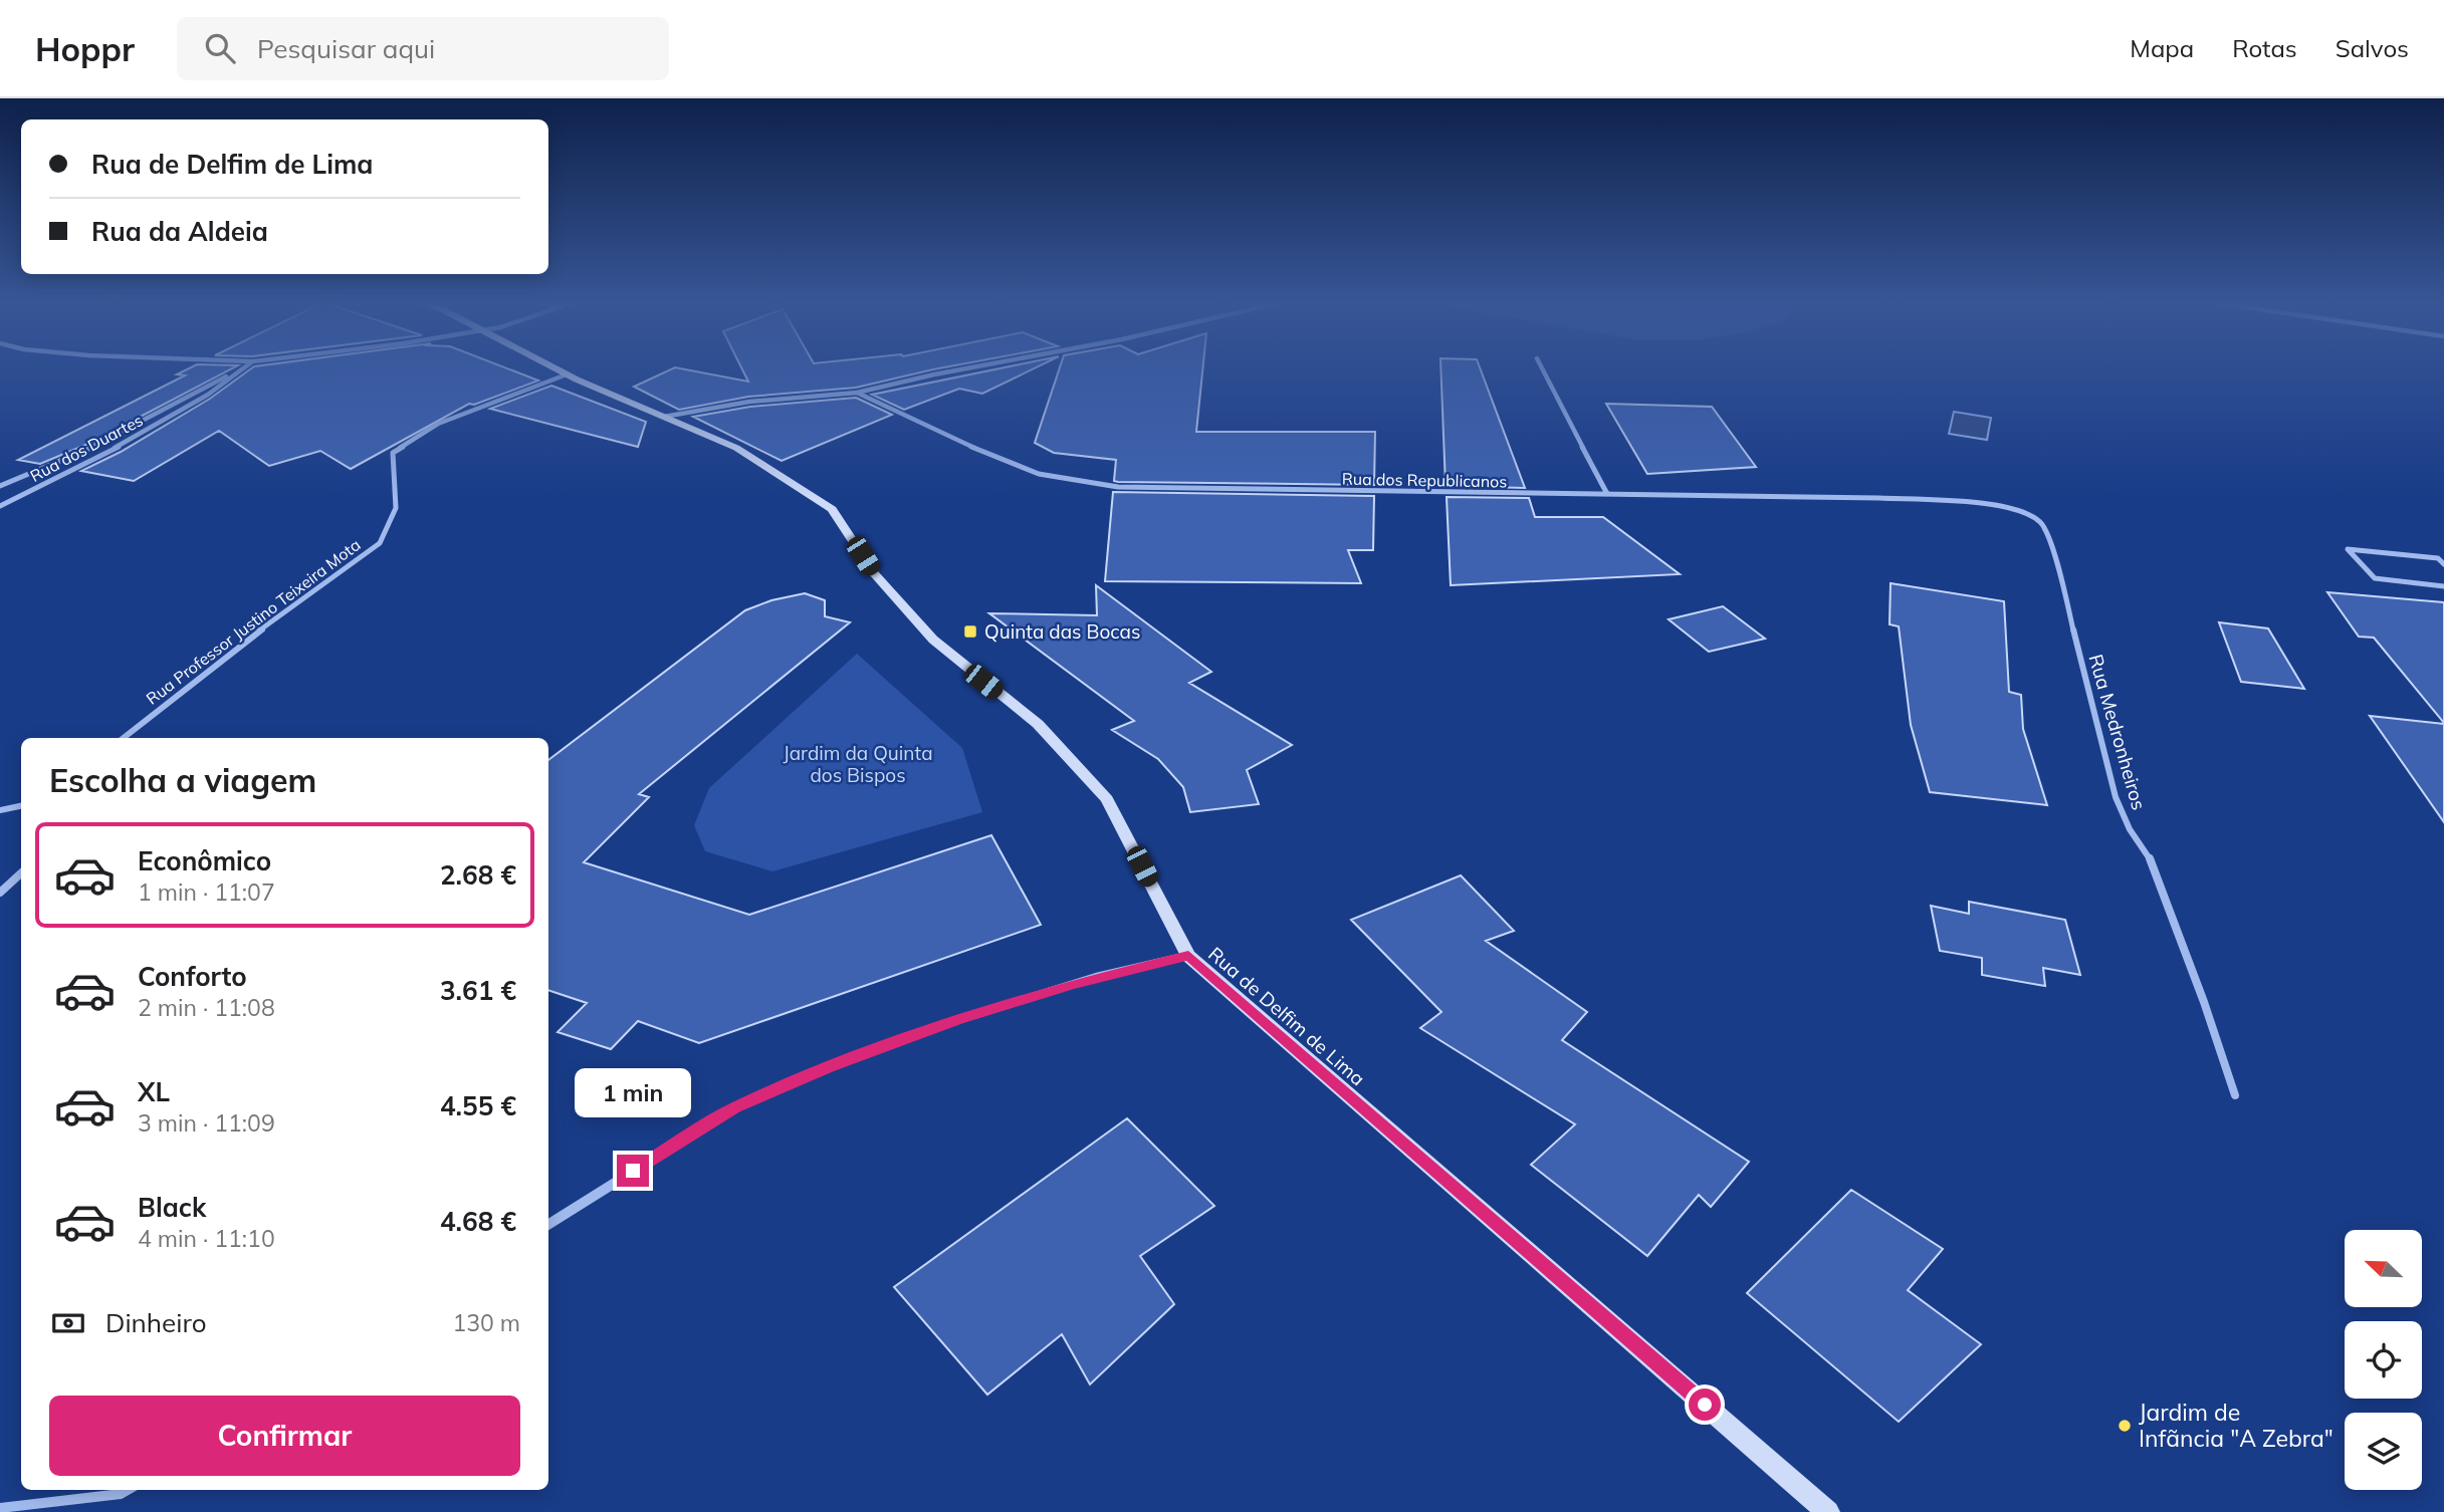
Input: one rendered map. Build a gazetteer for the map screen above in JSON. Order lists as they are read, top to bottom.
{
  "streets": {
    "main road": ["Rua de Delfim de Lima"],
    "street": [
      "Rua dos Duartes",
      "Rua dos Republicanos",
      "Rua Professor Justino Teixeira Mota",
      "Rua Medronheiros"
    ]
  },
  "crossings": [
    ["Rua dos Republicanos", "Rua Medronheiros"],
    ["Rua Professor Justino Teixeira Mota", "Rua de Delfim de Lima"]
  ],
  "parks": ["Jardim da Quinta dos Bispos"],
  "places": {
    "transit": ["Quinta das Bocas"],
    "other": ["Jardim de Infãncia \"A Zebra\""]
  },
  "north": "top left",
  "page": {
    "header": "Hoppr",
    "search": "Pesquisar aqui",
    "nav": ["Mapa", "Rotas", "Salvos"],
    "banner": ["Rua de Delfim de Lima", "Rua da Aldeia"],
    "heading": "Escolha a viagem",
    "list": [
      {
        "name": "Econômico",
        "note": "1 min · 11:07",
        "value": "2.68 €"
      },
      {
        "name": "Conforto",
        "note": "2 min · 11:08",
        "value": "3.61 €"
      },
      {
        "name": "XL",
        "note": "3 min · 11:09",
        "value": "4.55 €"
      },
      {
        "name": "Black",
        "note": "4 min · 11:10",
        "value": "4.68 €"
      }
    ],
    "bubble": "1 min",
    "pay": ["Dinheiro", "130 m"],
    "buttons": "Confirmar"
  }
}
